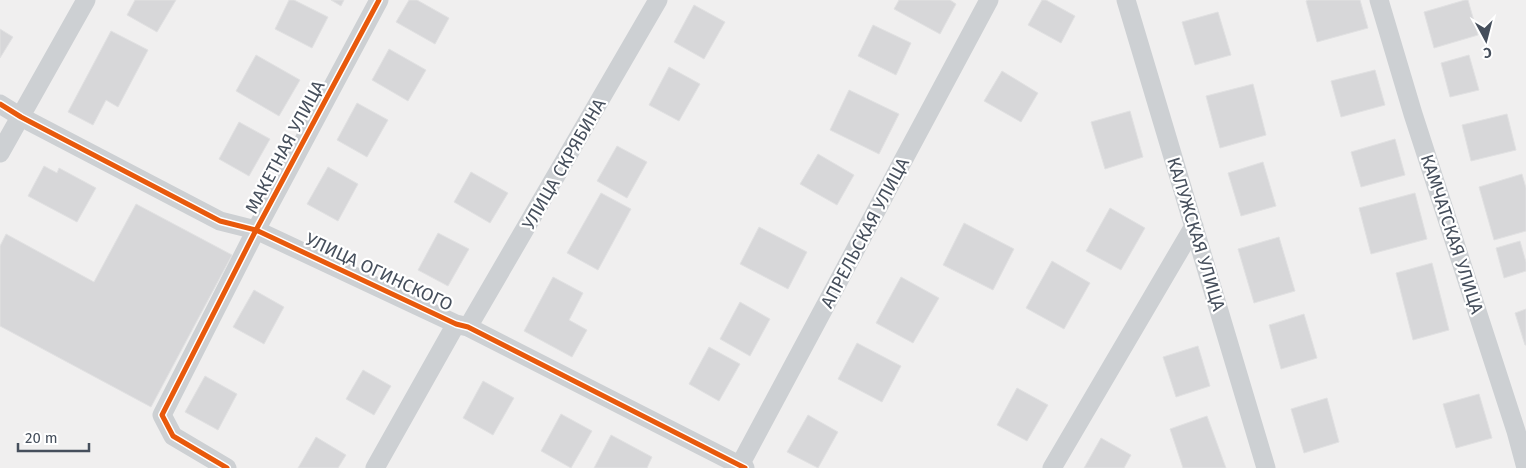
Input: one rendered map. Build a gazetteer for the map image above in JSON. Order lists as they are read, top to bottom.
{
  "streets": {
    "street": [
      "МАКЕТНАЯ УЛИЦА",
      "УЛИЦА СКРЯБИНА",
      "АПРЕЛЬСКАЯ УЛИЦА",
      "КАЛУЖСКАЯ УЛИЦА",
      "КАМЧАТСКАЯ УЛИЦА",
      "УЛИЦА ОГИНСКОГО"
    ]
  },
  "crossings": [
    ["МАКЕТНАЯ УЛИЦА", "УЛИЦА ОГИНСКОГО"],
    ["УЛИЦА СКРЯБИНА", "УЛИЦА ОГИНСКОГО"],
    ["АПРЕЛЬСКАЯ УЛИЦА", "УЛИЦА ОГИНСКОГО"]
  ],
  "scale_bar": "20 m",
  "north": "bottom"
}
